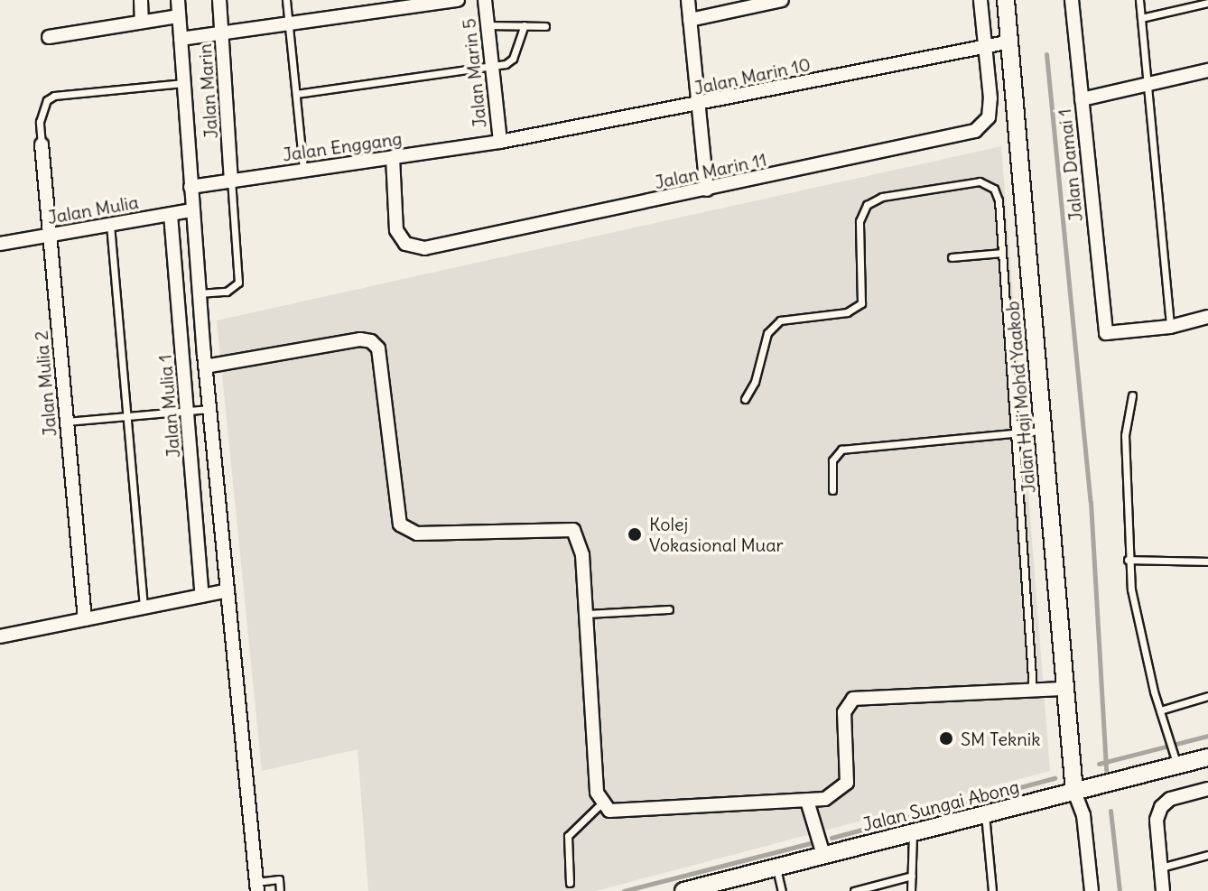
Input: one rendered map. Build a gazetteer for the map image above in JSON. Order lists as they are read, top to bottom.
{
  "streets": {
    "street": [
      "Jalan Marin 5",
      "Jalan Marin 10",
      "Jalan Marin",
      "Jalan Enggang",
      "Jalan Damai 1",
      "Jalan Marin 11",
      "Jalan Mulia",
      "Jalan Mulia 2",
      "Jalan Haji Mohd Yaakob",
      "Jalan Mulia 1",
      "Jalan Sungai Abong"
    ]
  },
  "crossings": [
    ["Jalan Marin 5", "Jalan Marin 10"],
    ["Jalan Marin 5", "Jalan Enggang"],
    ["Jalan Marin 10", "Jalan Enggang"],
    ["Jalan Marin 10", "Jalan Marin 11"],
    ["Jalan Marin 10", "Jalan Haji Mohd Yaakob"],
    ["Jalan Marin", "Jalan Enggang"],
    ["Jalan Enggang", "Jalan Marin 11"],
    ["Jalan Mulia", "Jalan Mulia 2"],
    ["Jalan Mulia", "Jalan Mulia 1"],
    ["Jalan Haji Mohd Yaakob", "Jalan Sungai Abong"]
  ],
  "places": ["Kolej Vokasional Muar", "SM Teknik"]
}
